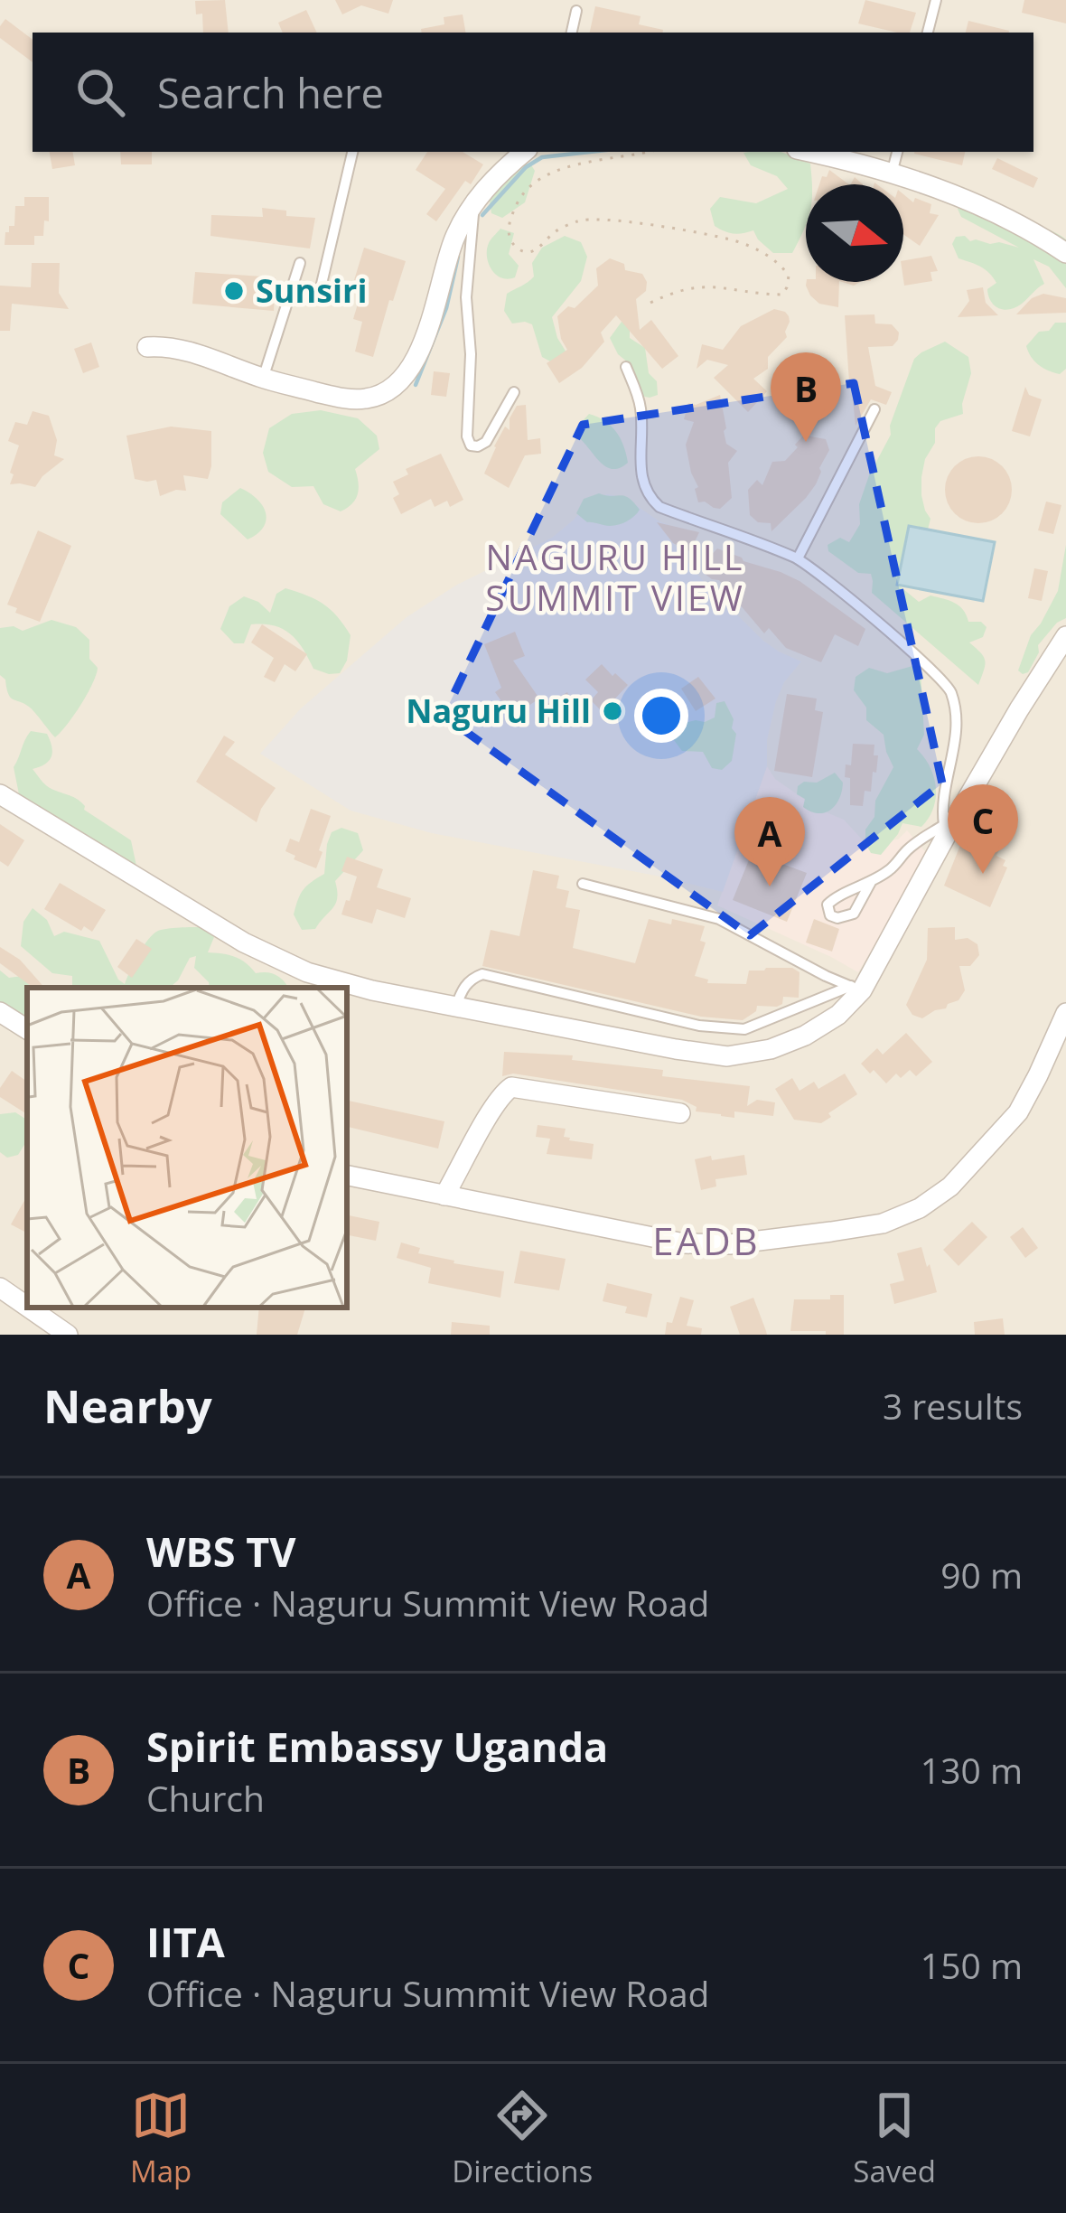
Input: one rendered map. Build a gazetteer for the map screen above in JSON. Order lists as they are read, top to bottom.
{
  "districts": ["NAGURU HILL SUMMIT VIEW", "EADB"],
  "places": ["Sunsiri", "Naguru Hill"],
  "north": "right",
  "page": {
    "search": "Search here",
    "pins": ["B", "C", "A"],
    "heading": ["Nearby", "3 results"],
    "list": [
      {
        "mark": "A",
        "name": "WBS TV",
        "note": "Office · Naguru Summit View Road",
        "value": "90 m"
      },
      {
        "mark": "B",
        "name": "Spirit Embassy Uganda",
        "note": "Church",
        "value": "130 m"
      },
      {
        "mark": "C",
        "name": "IITA",
        "note": "Office · Naguru Summit View Road",
        "value": "150 m"
      }
    ],
    "nav": ["Map", "Directions", "Saved"]
  }
}
